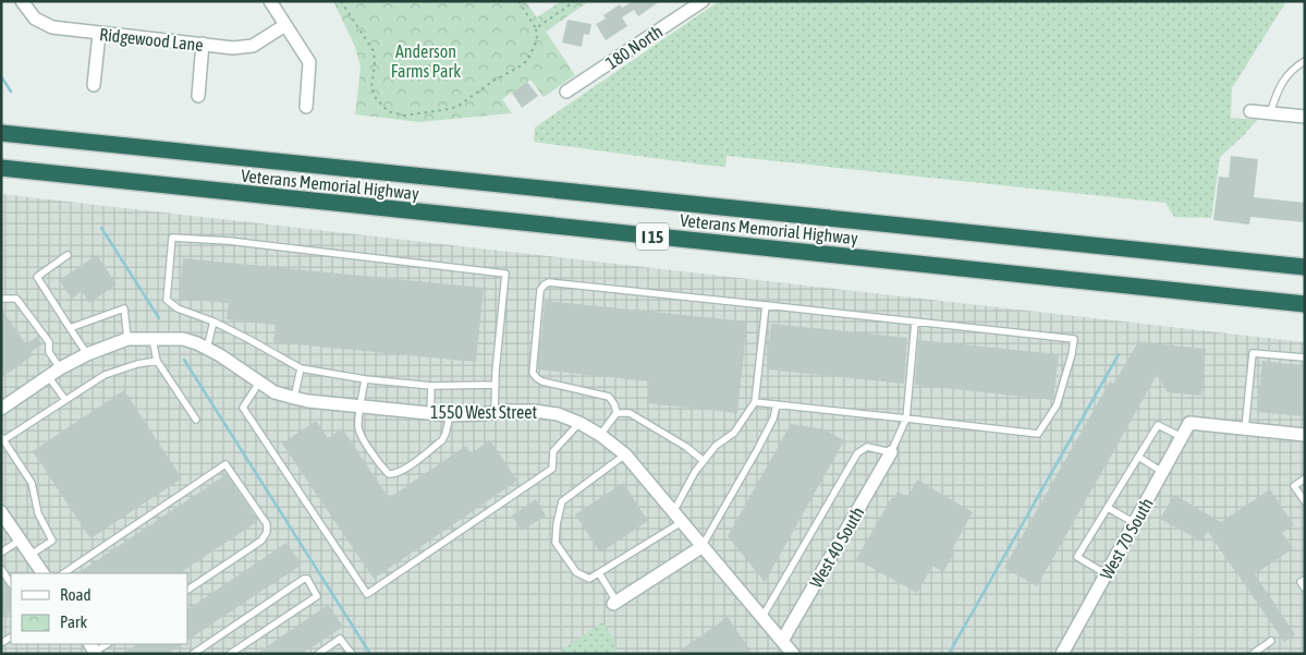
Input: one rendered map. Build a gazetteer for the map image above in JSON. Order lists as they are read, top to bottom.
{
  "streets": {
    "highway": ["Veterans Memorial Highway", "I 15"],
    "street": [
      "Ridgewood Lane",
      "180 North",
      "1550 West Street",
      "West 70 South",
      "West 40 South"
    ]
  },
  "crossings": [
    ["1550 West Street", "West 40 South"]
  ],
  "parks": ["Anderson Farms Park"],
  "legend": ["Road", "Park"]
}
